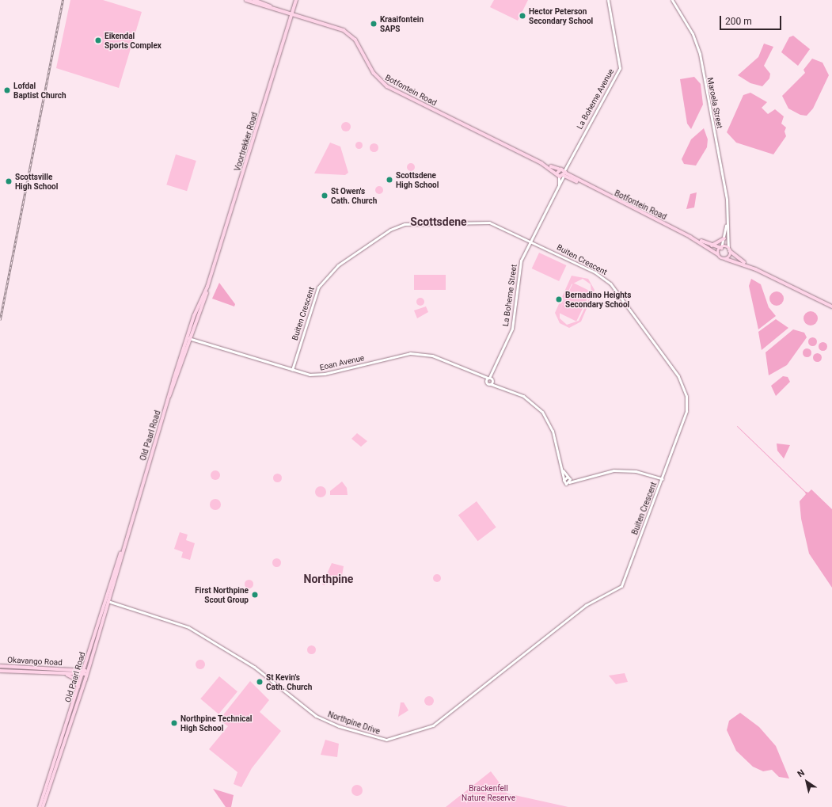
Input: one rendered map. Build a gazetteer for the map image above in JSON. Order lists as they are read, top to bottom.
{
  "streets": {
    "main road": [
      "Botfontein Road",
      "Voortrekker Road",
      "Old Paarl Road",
      "Okavango Road"
    ],
    "street": [
      "La Boheme Avenue",
      "Maroela Street",
      "Buiten Crescent",
      "La Boheme Street",
      "Eoan Avenue",
      "Northpine Drive"
    ]
  },
  "crossings": [
    ["Botfontein Road", "La Boheme Avenue"],
    ["Botfontein Road", "Maroela Street"],
    ["Botfontein Road", "Voortrekker Road"],
    ["La Boheme Avenue", "Buiten Crescent"],
    ["La Boheme Avenue", "La Boheme Street"],
    ["Voortrekker Road", "Eoan Avenue"],
    ["Voortrekker Road", "Old Paarl Road"],
    ["Buiten Crescent", "La Boheme Street"],
    ["Buiten Crescent", "Eoan Avenue"],
    ["Buiten Crescent", "Northpine Drive"],
    ["La Boheme Street", "Eoan Avenue"],
    ["Eoan Avenue", "Old Paarl Road"],
    ["Old Paarl Road", "Okavango Road"],
    ["Old Paarl Road", "Northpine Drive"]
  ],
  "districts": ["Scottsdene", "Northpine"],
  "parks": ["Brackenfell Nature Reserve"],
  "places": [
    "Hector Peterson Secondary School",
    "Kraaifontein SAPS",
    "Eikendal Sports Complex",
    "Lofdal Baptist Church",
    "Scottsdene High School",
    "Scottsville High School",
    "St Owen's Cath. Church",
    "Bernadino Heights Secondary School",
    "First Northpine Scout Group",
    "St Kevin's Cath. Church",
    "Northpine Technical High School"
  ],
  "scale_bar": "200 m",
  "north": "top left"
}
